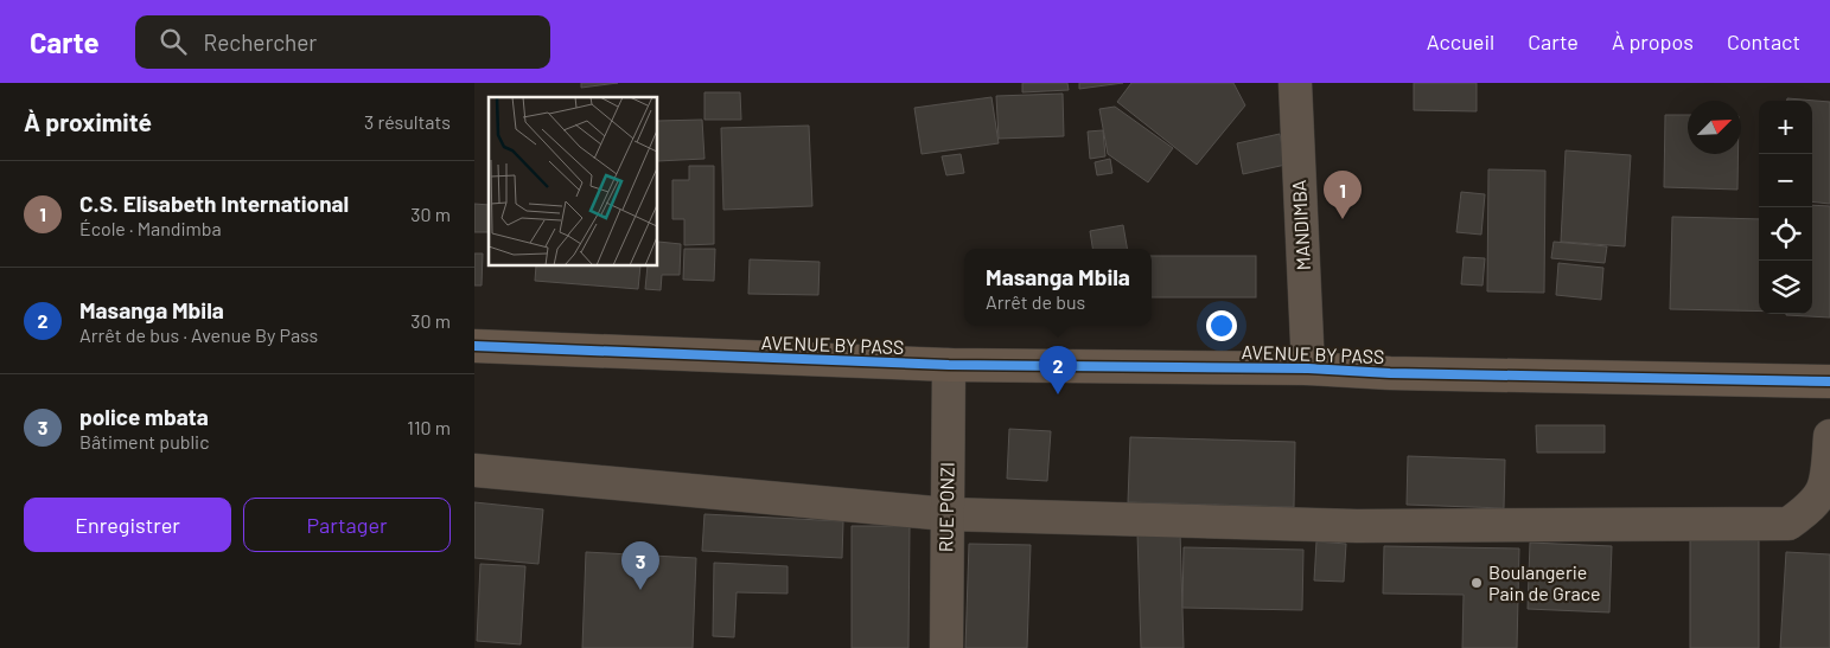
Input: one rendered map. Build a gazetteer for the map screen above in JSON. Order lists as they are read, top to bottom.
{
  "streets": {
    "highway": ["AVENUE BY PASS"],
    "street": ["MANDIMBA", "RUE PONZI"]
  },
  "crossings": [
    ["MANDIMBA", "AVENUE BY PASS"],
    ["AVENUE BY PASS", "RUE PONZI"]
  ],
  "places": ["Boulangerie Pain de Grace"],
  "north": "top right",
  "page": {
    "header": "Carte",
    "search": "Rechercher",
    "nav": [
      "Accueil",
      "Carte",
      "À propos",
      "Contact"
    ],
    "heading": ["À proximité", "3 résultats"],
    "map_buttons": ["+", "−"],
    "list": [
      {
        "mark": "1",
        "name": "C.S. Elisabeth International",
        "note": "École · Mandimba",
        "value": "30 m"
      },
      {
        "mark": "2",
        "name": "Masanga Mbila",
        "note": "Arrêt de bus · Avenue By Pass",
        "value": "30 m"
      },
      {
        "mark": "3",
        "name": "police mbata",
        "note": "Bâtiment public",
        "value": "110 m"
      }
    ],
    "pins": ["1", "2", "3"],
    "popup": ["Masanga Mbila", "Arrêt de bus"],
    "buttons": ["Enregistrer", "Partager"]
  }
}
